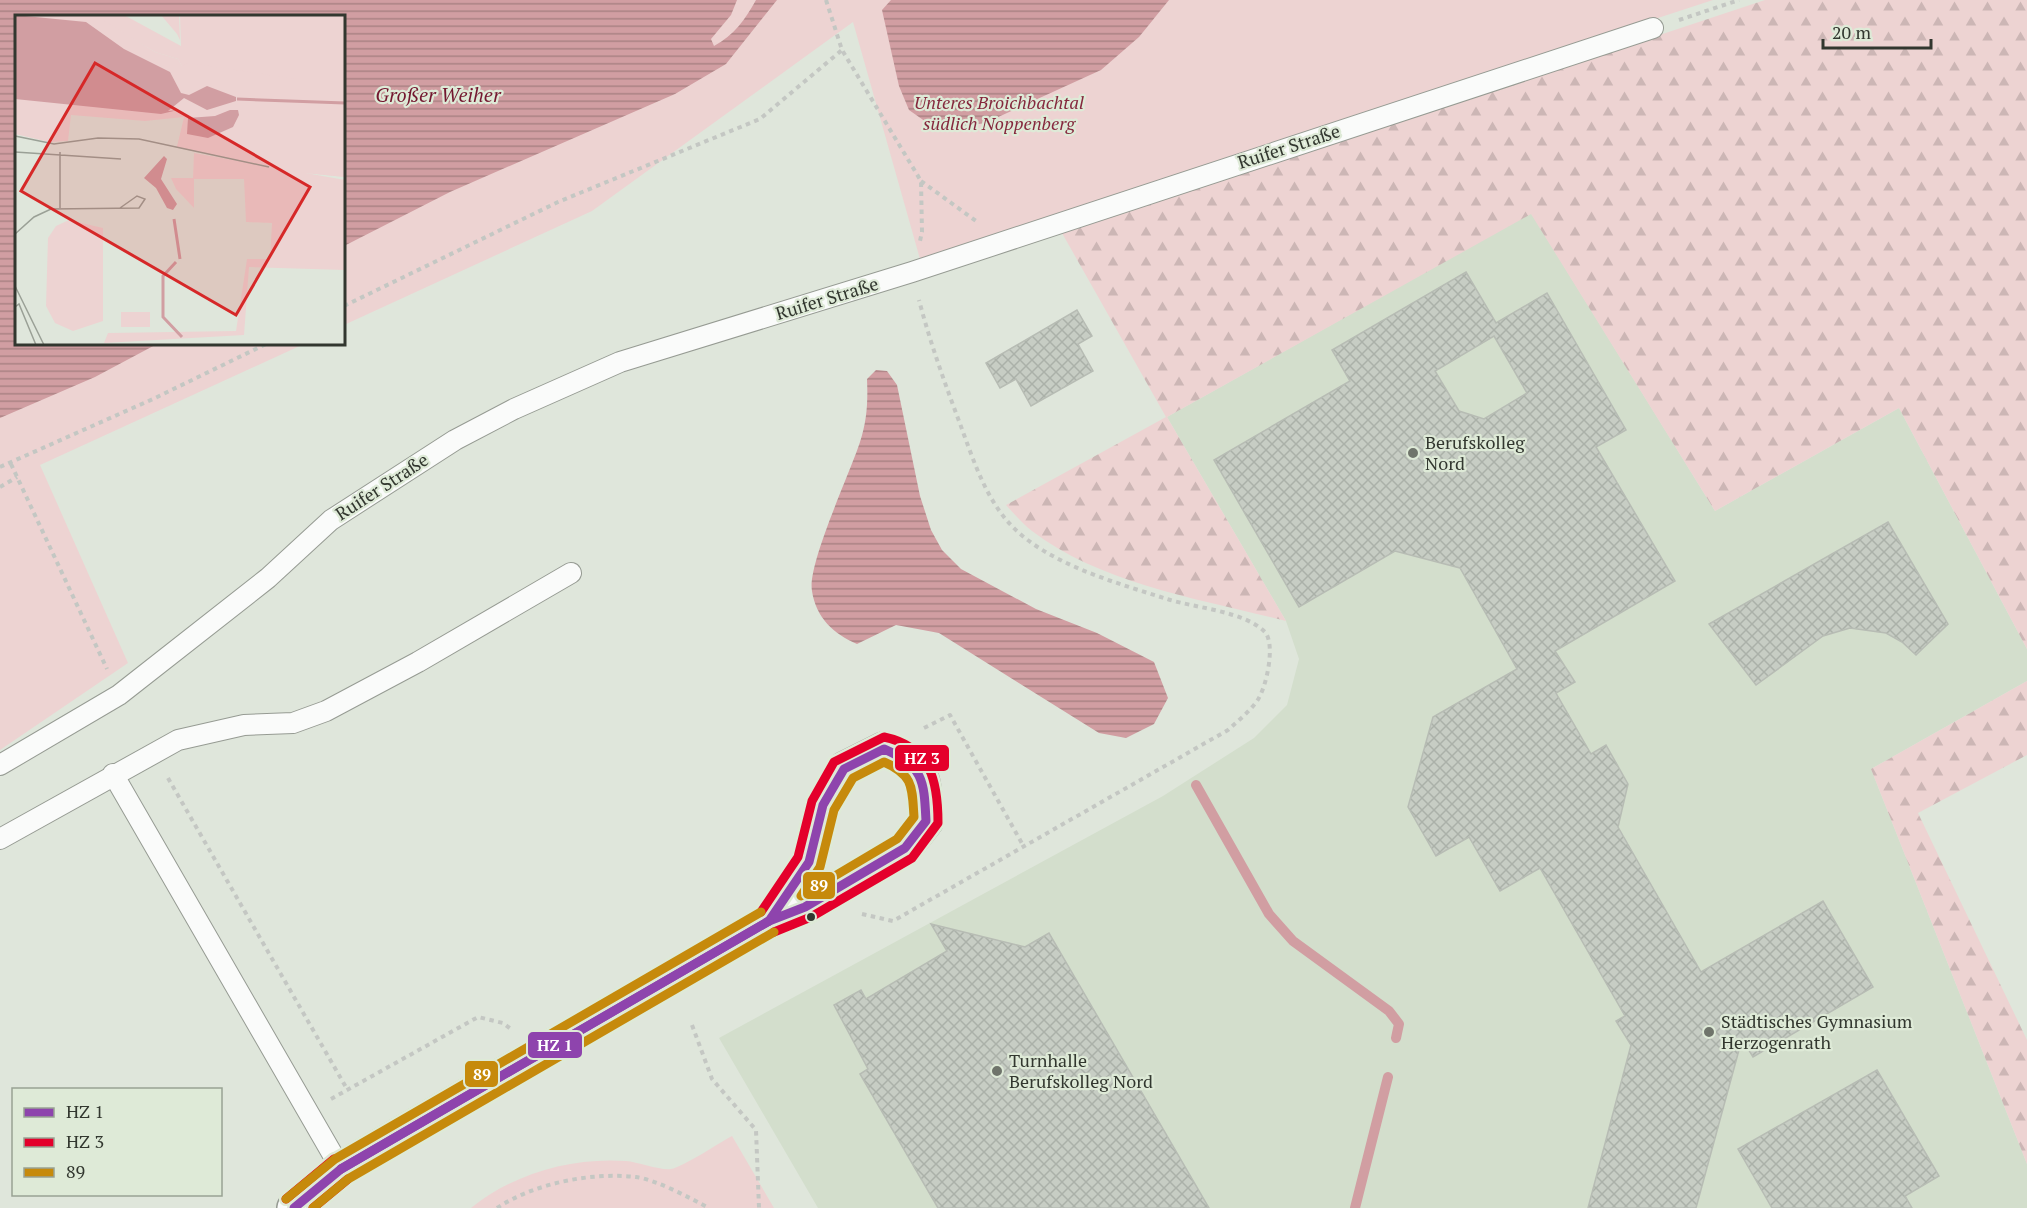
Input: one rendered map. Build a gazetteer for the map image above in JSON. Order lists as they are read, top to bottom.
{
  "streets": {
    "lane": ["Ruifer Straße"]
  },
  "water": ["Großer Weiher"],
  "parks": ["Unteres Broichbachtal südlich Noppenberg"],
  "places": ["Berufskolleg Nord", "Städtisches Gymnasium Herzogenrath", "Turnhalle Berufskolleg Nord"],
  "lines": ["transit line 89"],
  "legend": ["HZ 1", "HZ 3", "89"],
  "scale_bar": "20 m"
}
